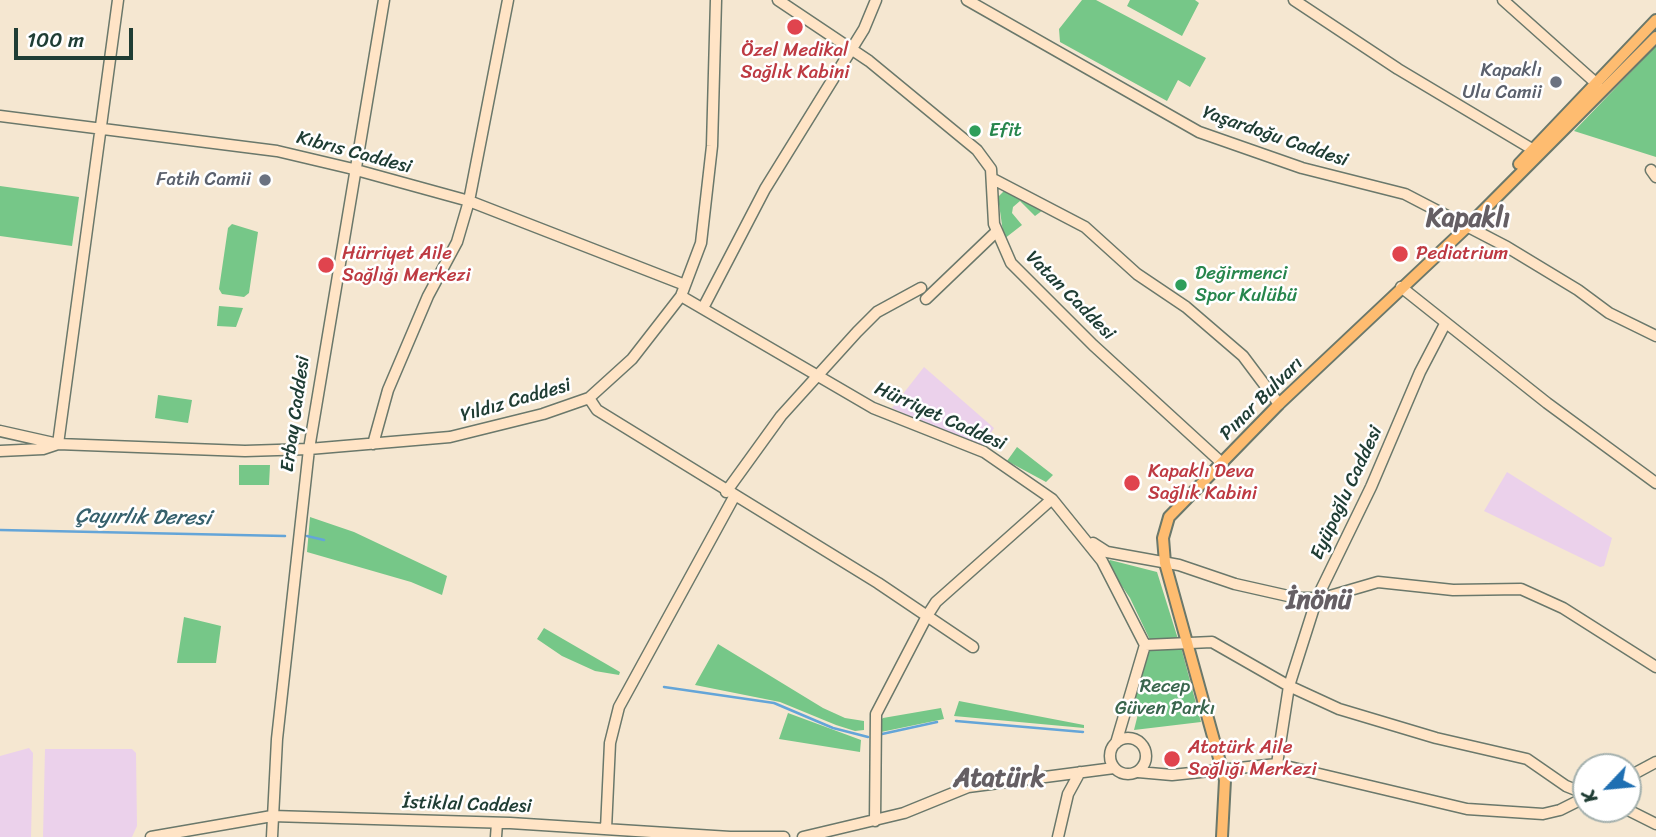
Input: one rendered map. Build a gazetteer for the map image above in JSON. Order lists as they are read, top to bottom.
{
  "streets": {
    "main road": ["Pınar Bulvarı"],
    "street": [
      "Yaşardoğu Caddesi",
      "Kıbrıs Caddesi",
      "Vatan Caddesi",
      "Yıldız Caddesi",
      "Erbay Caddesi",
      "Hürriyet Caddesi",
      "Eyüpoğlu Caddesi",
      "İstiklal Caddesi"
    ]
  },
  "crossings": [
    ["Yaşardoğu Caddesi", "Pınar Bulvarı"],
    ["Kıbrıs Caddesi", "Yıldız Caddesi"],
    ["Kıbrıs Caddesi", "Erbay Caddesi"],
    ["Vatan Caddesi", "Pınar Bulvarı"],
    ["Yıldız Caddesi", "Erbay Caddesi"],
    ["Yıldız Caddesi", "Hürriyet Caddesi"],
    ["Erbay Caddesi", "İstiklal Caddesi"]
  ],
  "districts": ["Kapaklı", "İnönü", "Atatürk"],
  "water": ["Çayırlık Deresi"],
  "parks": ["Recep Güven Parkı"],
  "places": [
    "Özel Medikal Sağlık Kabini",
    "Kapaklı Ulu Camii",
    "Efit",
    "Fatih Camii",
    "Pediatrium",
    "Hürriyet Aile Sağlığı Merkezi",
    "Değirmenci Spor Kulübü",
    "Kapaklı Deva Sağlık Kabini",
    "Atatürk Aile Sağlığı Merkezi"
  ],
  "scale_bar": "100 m",
  "north": "bottom left"
}
